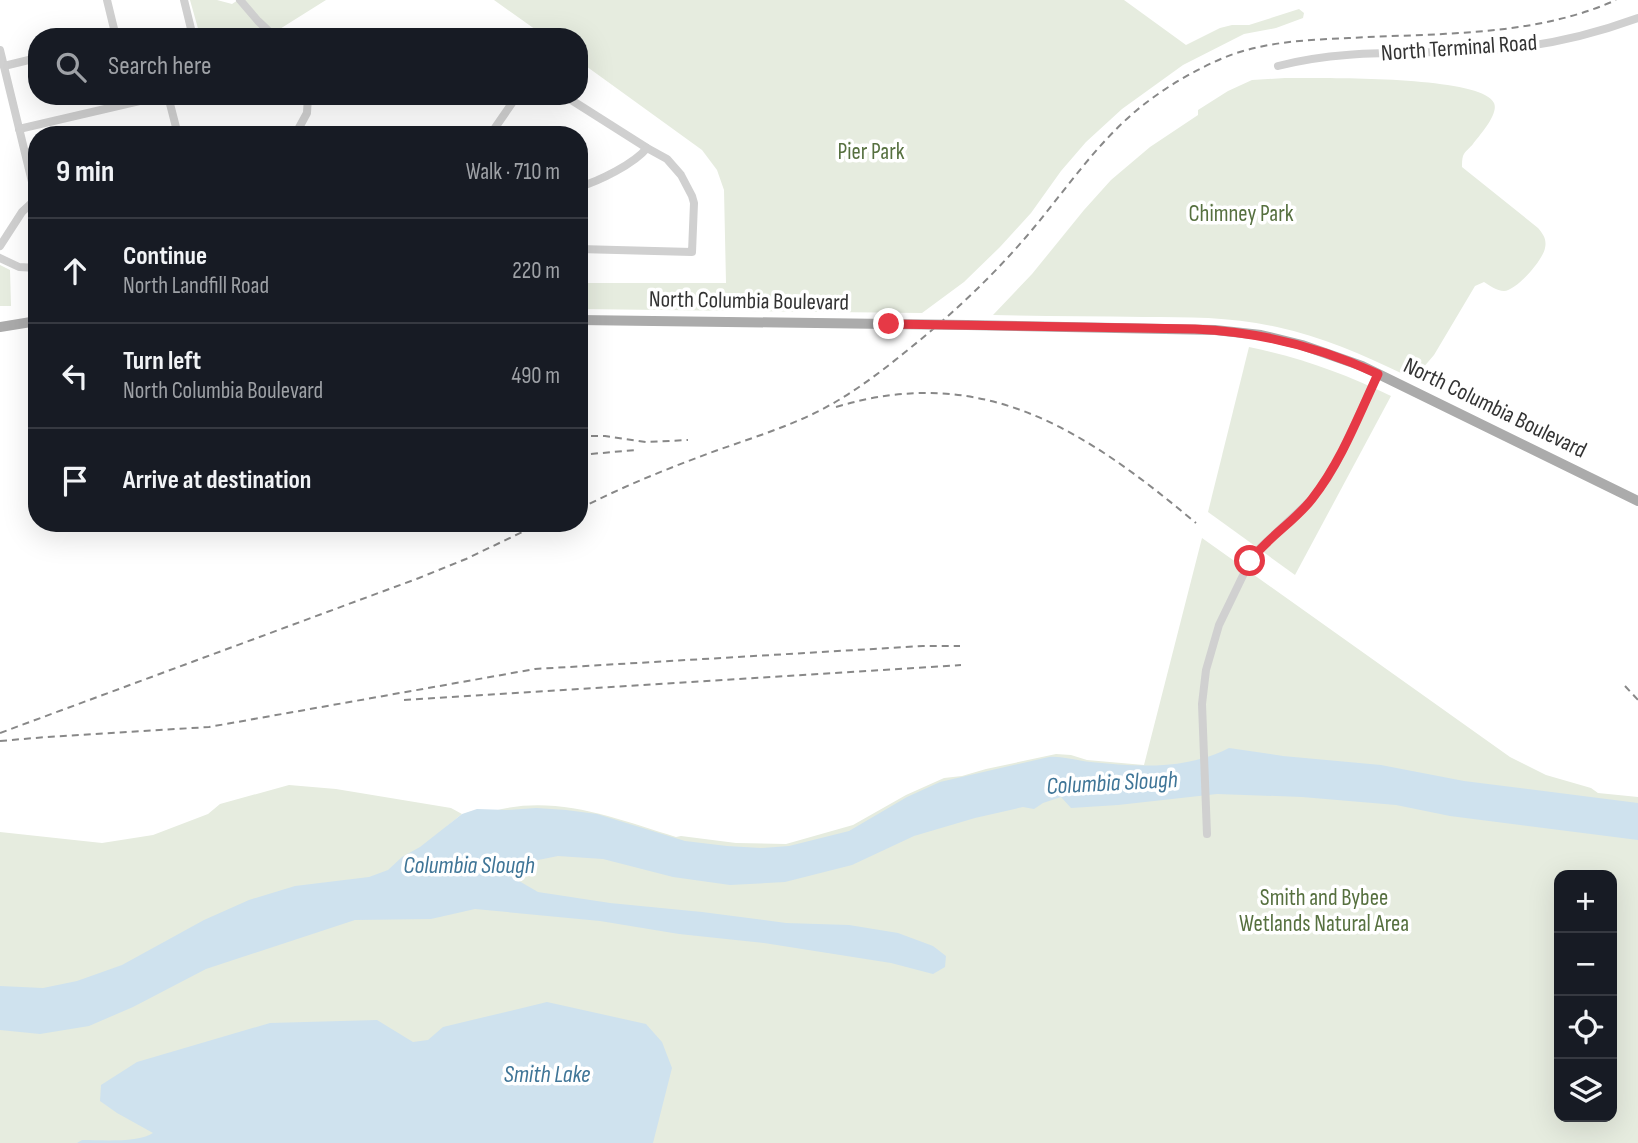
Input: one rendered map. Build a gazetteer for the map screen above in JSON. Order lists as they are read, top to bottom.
{
  "streets": {
    "main road": ["North Columbia Boulevard"],
    "street": ["North Terminal Road"]
  },
  "water": ["Columbia Slough", "Smith Lake"],
  "parks": ["Pier Park", "Chimney Park", "Smith and Bybee Wetlands Natural Area"],
  "page": {
    "search": "Search here",
    "heading": ["9 min", "Walk · 710 m"],
    "list": [
      ["Continue", "North Landfill Road", "220 m"],
      ["Turn left", "North Columbia Boulevard", "490 m"],
      "Arrive at destination"
    ],
    "map_buttons": ["+", "−"]
  }
}
